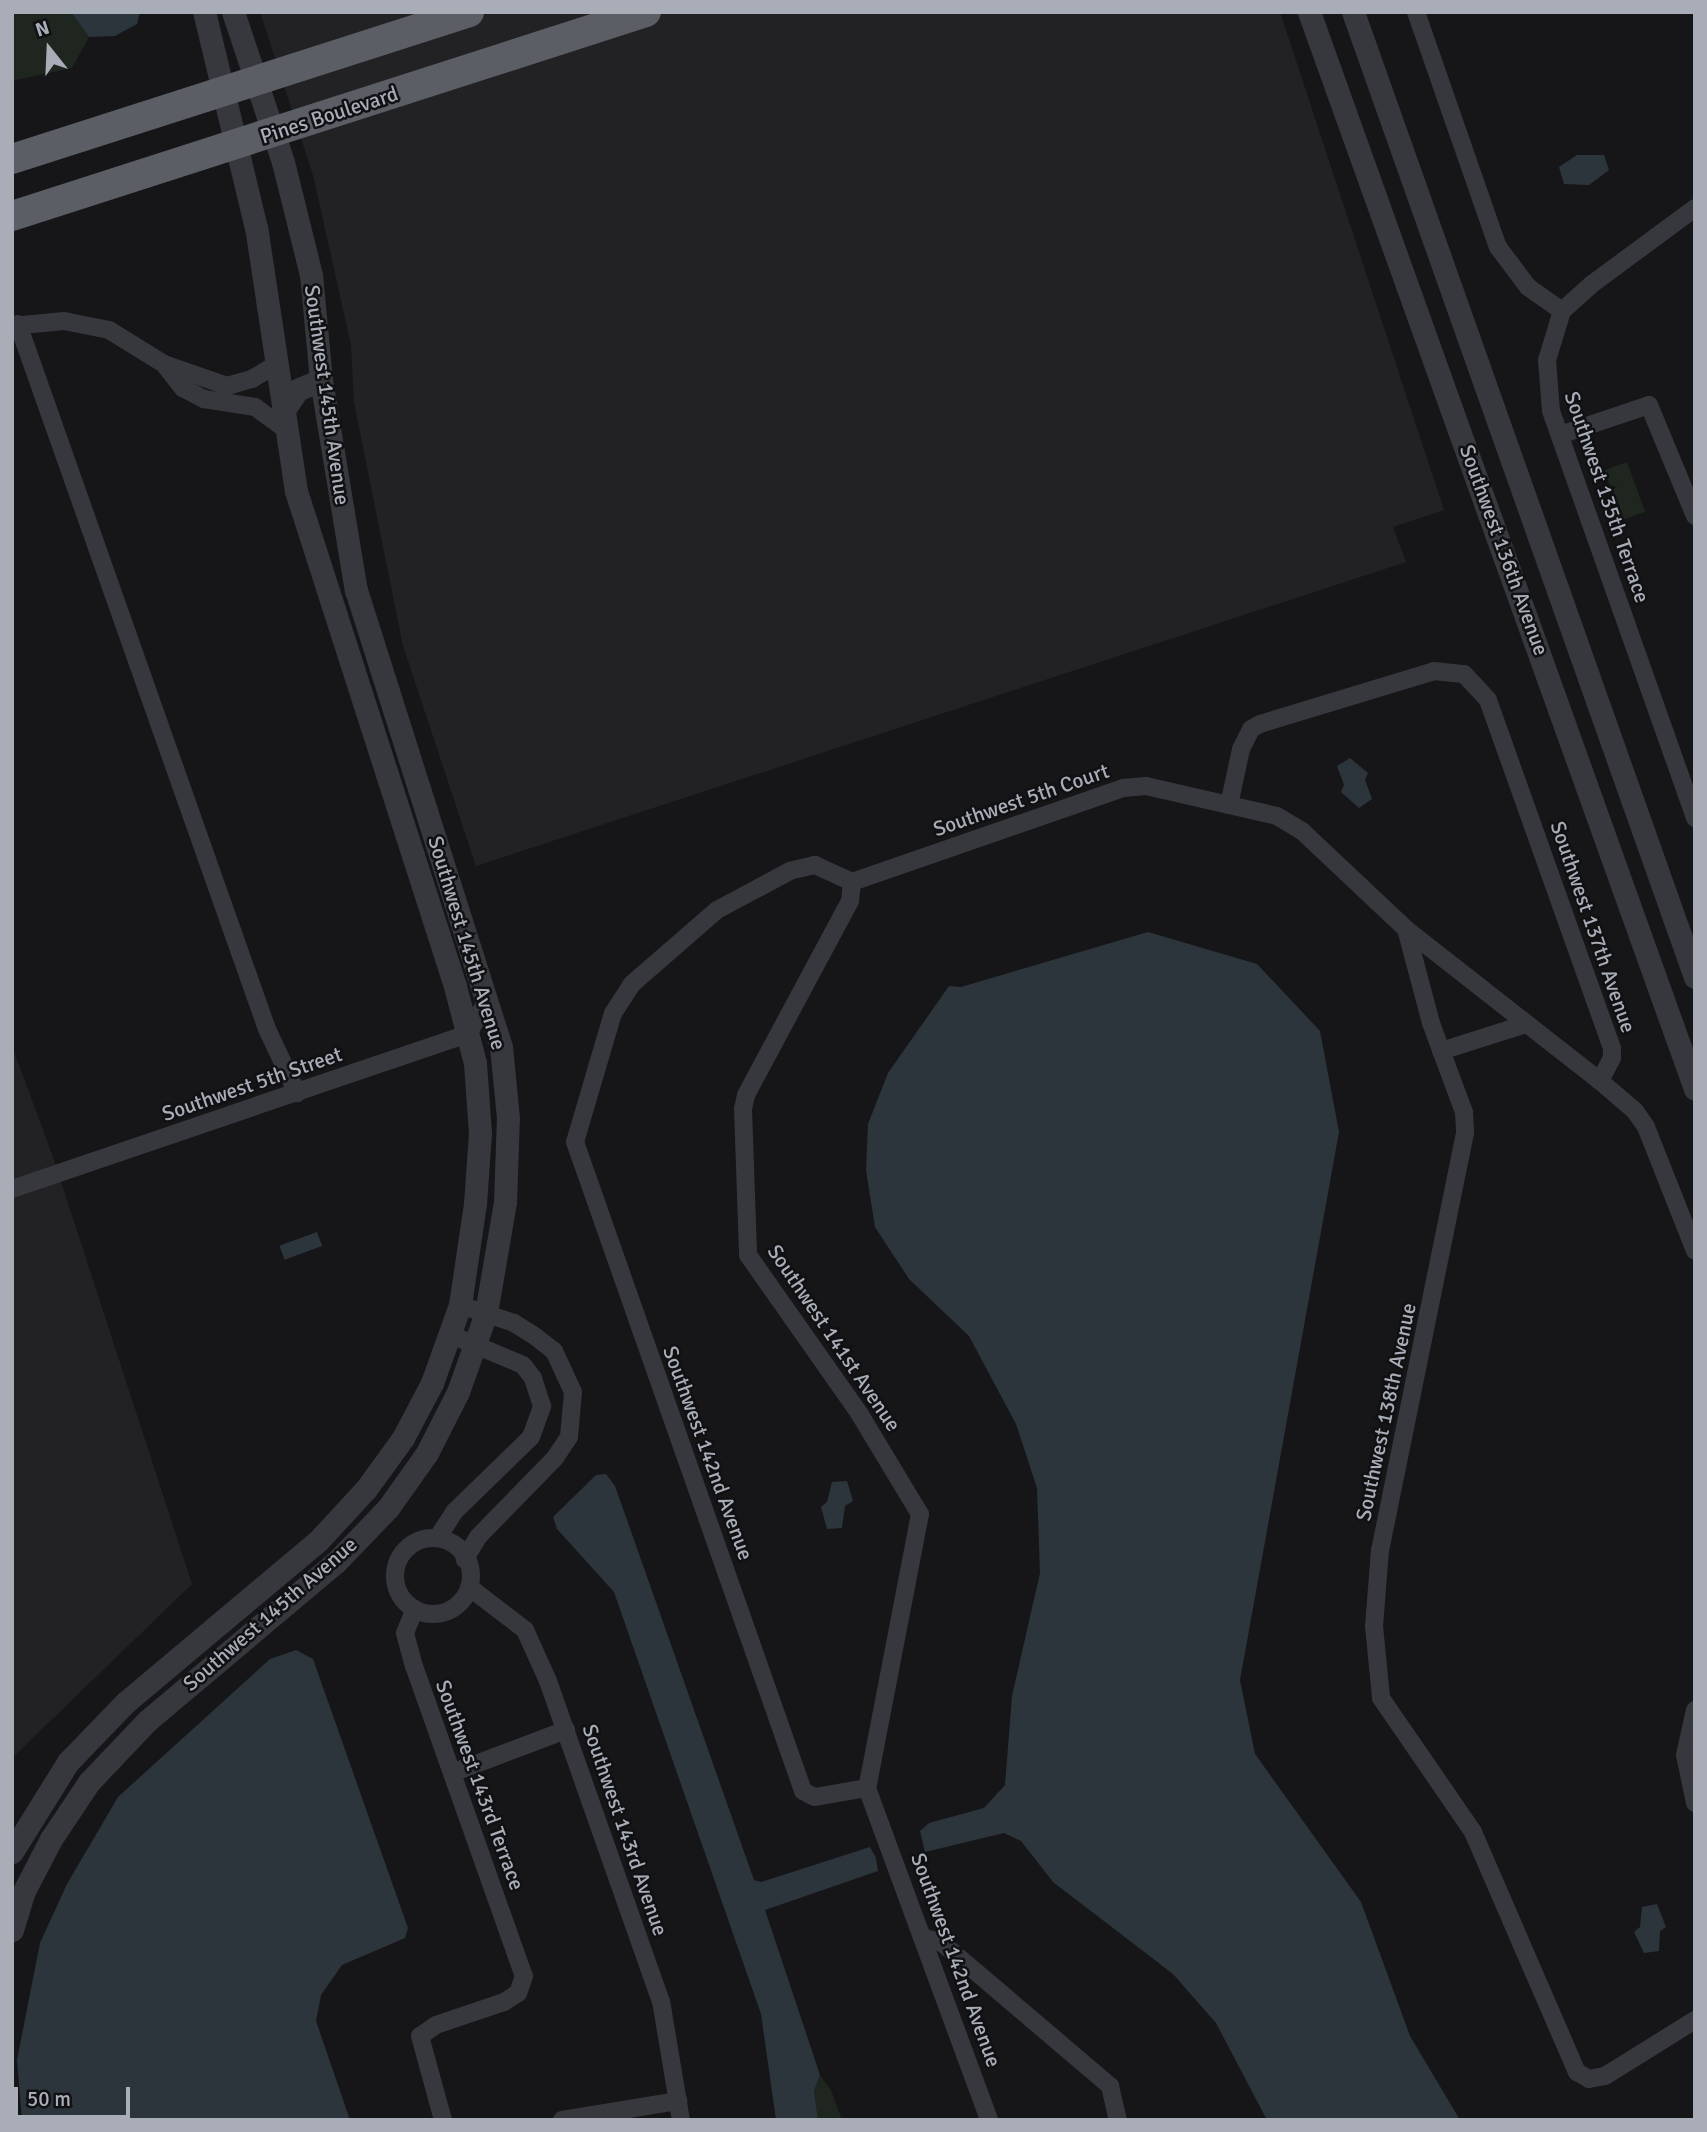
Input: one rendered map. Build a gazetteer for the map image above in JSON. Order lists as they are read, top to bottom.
{
  "streets": {
    "highway": ["Pines Boulevard"],
    "street": [
      "Southwest 145th Avenue",
      "Southwest 135th Terrace",
      "Southwest 136th Avenue",
      "Southwest 5th Court",
      "Southwest 137th Avenue",
      "Southwest 5th Street",
      "Southwest 141st Avenue",
      "Southwest 138th Avenue",
      "Southwest 142nd Avenue",
      "Southwest 143rd Terrace",
      "Southwest 143rd Avenue"
    ]
  },
  "crossings": [
    ["Pines Boulevard", "Southwest 145th Avenue"],
    ["Southwest 145th Avenue", "Southwest 5th Street"],
    ["Southwest 5th Court", "Southwest 137th Avenue"],
    ["Southwest 5th Court", "Southwest 141st Avenue"],
    ["Southwest 5th Court", "Southwest 142nd Avenue"],
    ["Southwest 141st Avenue", "Southwest 142nd Avenue"],
    ["Southwest 143rd Terrace", "Southwest 143rd Avenue"]
  ],
  "scale_bar": "50 m",
  "north": "top"
}
